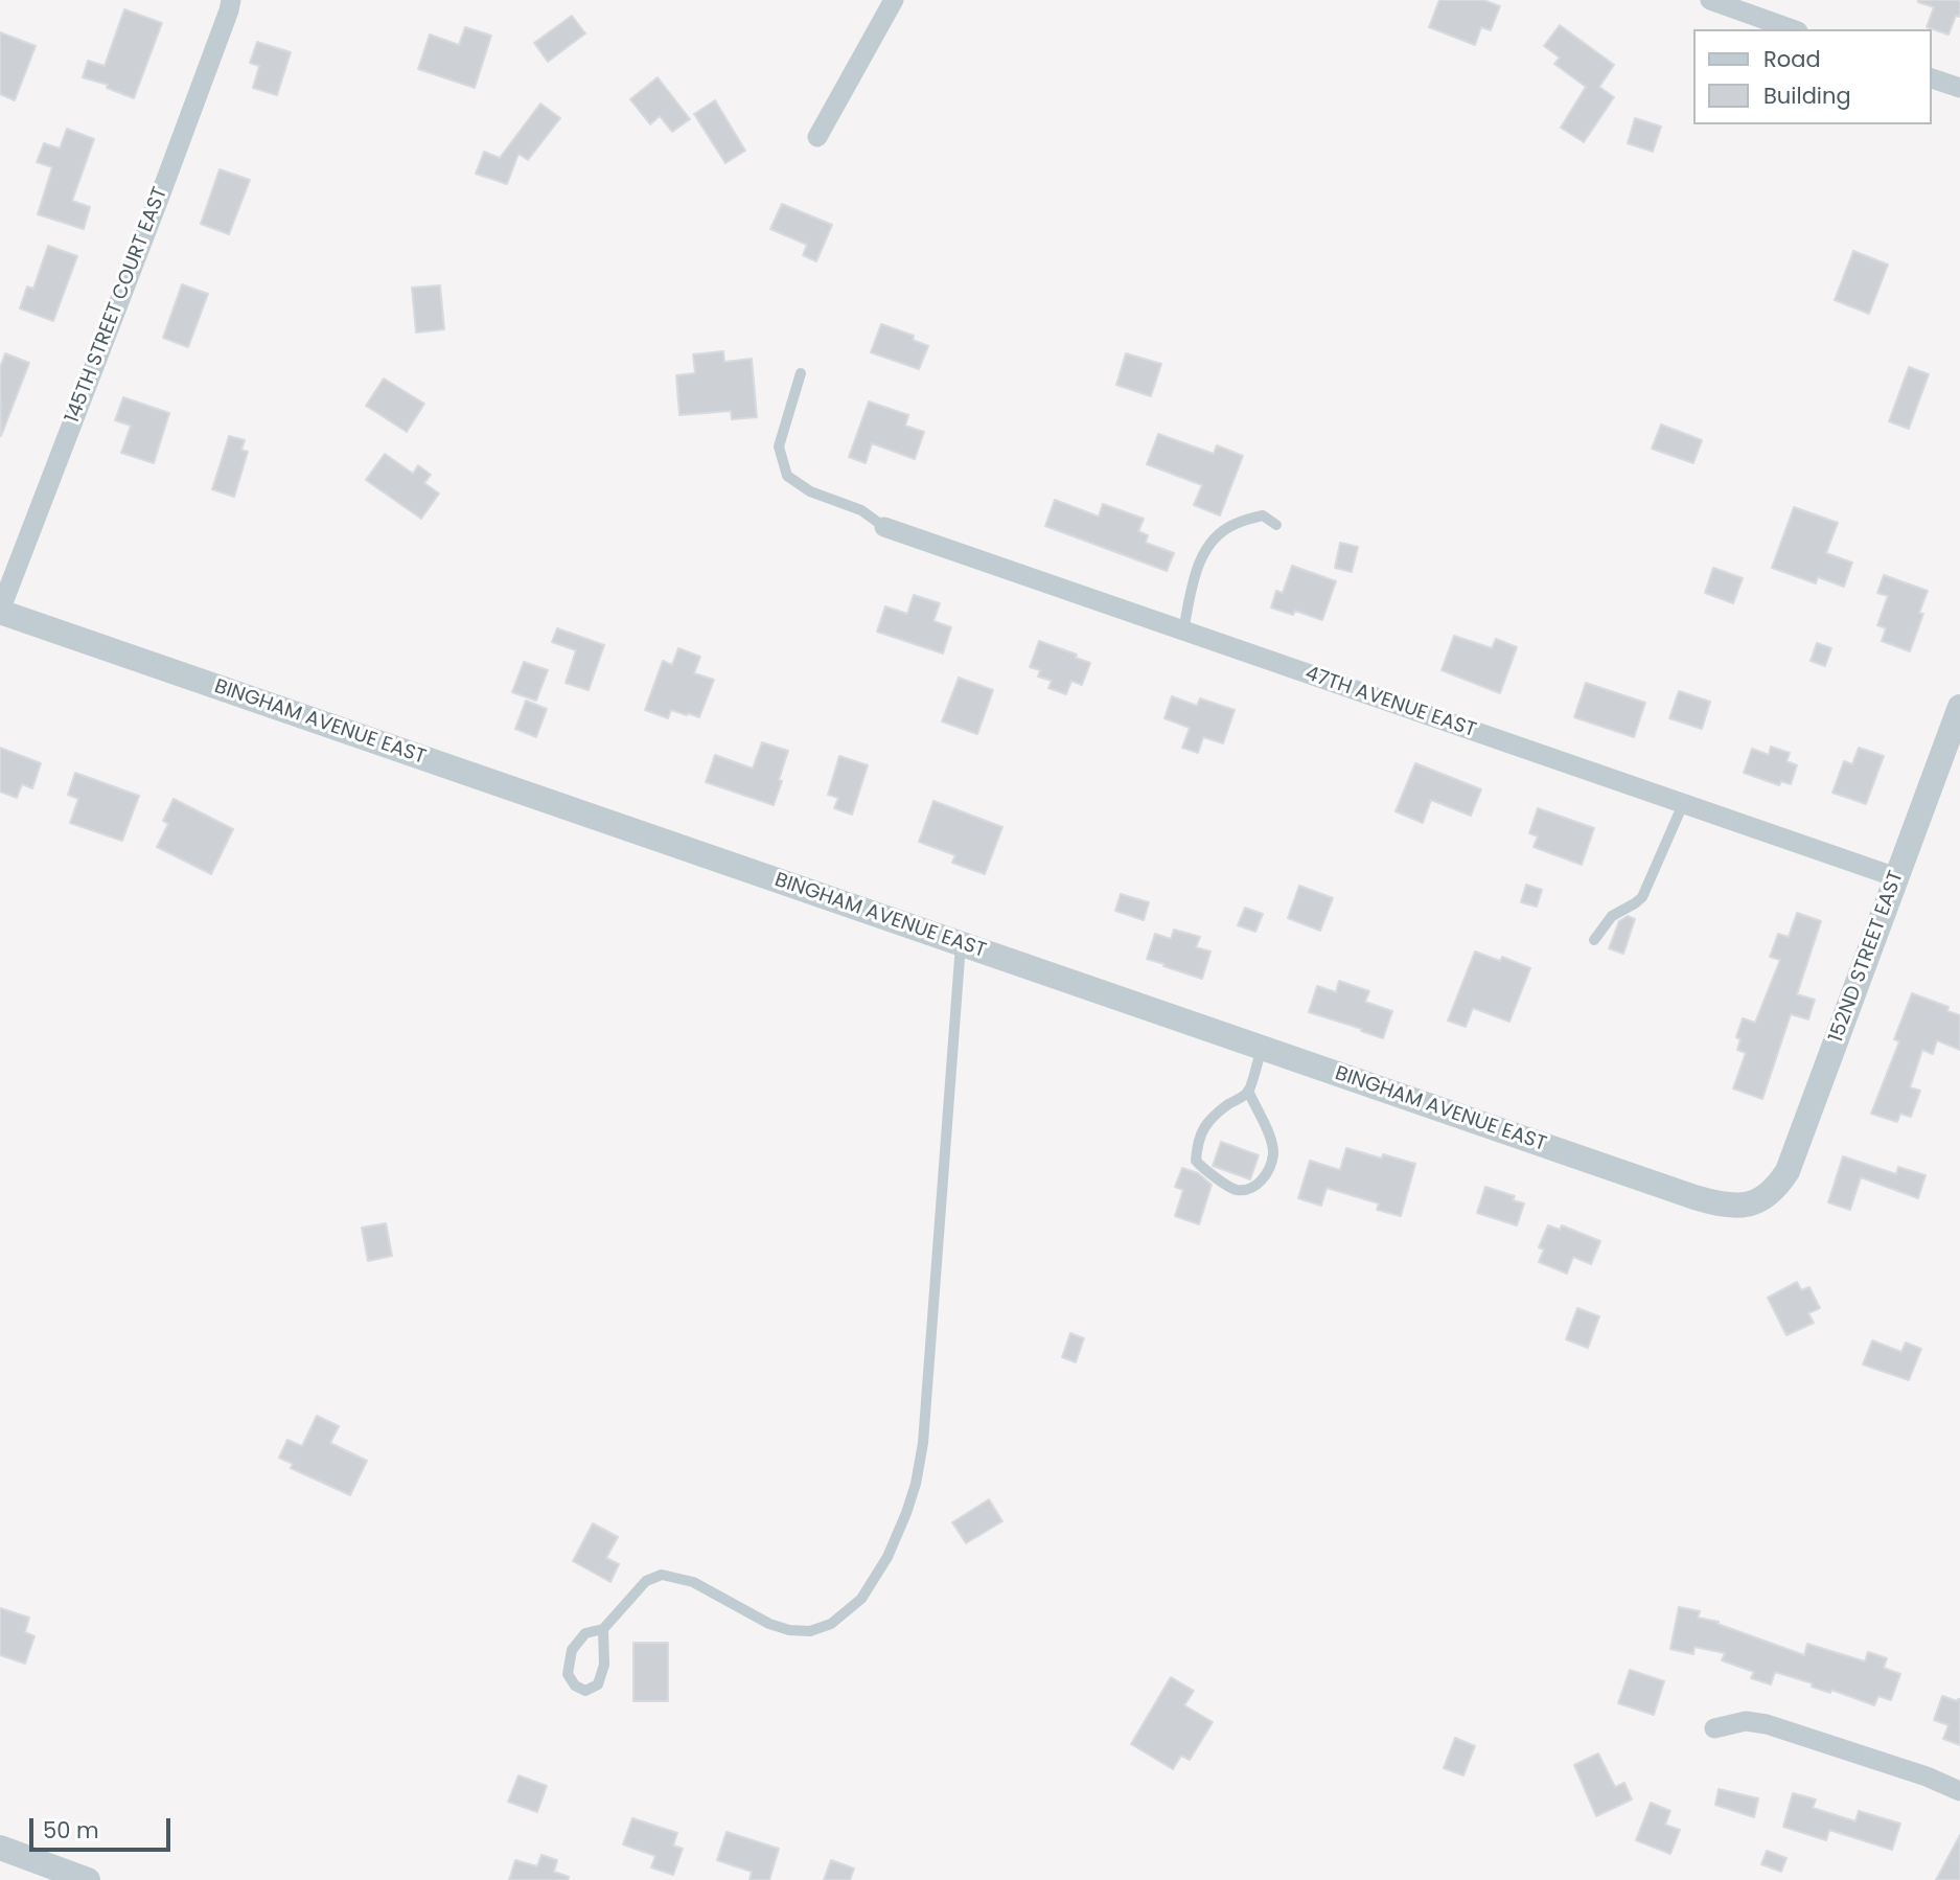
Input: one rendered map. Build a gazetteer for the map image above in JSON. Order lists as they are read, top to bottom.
{
  "streets": {
    "street": [
      "145TH STREET COURT EAST",
      "47TH AVENUE EAST",
      "BINGHAM AVENUE EAST",
      "152ND STREET EAST"
    ]
  },
  "crossings": [
    ["145TH STREET COURT EAST", "BINGHAM AVENUE EAST"],
    ["47TH AVENUE EAST", "152ND STREET EAST"],
    ["BINGHAM AVENUE EAST", "152ND STREET EAST"]
  ],
  "legend": ["Road", "Building"],
  "scale_bar": "50 m"
}
